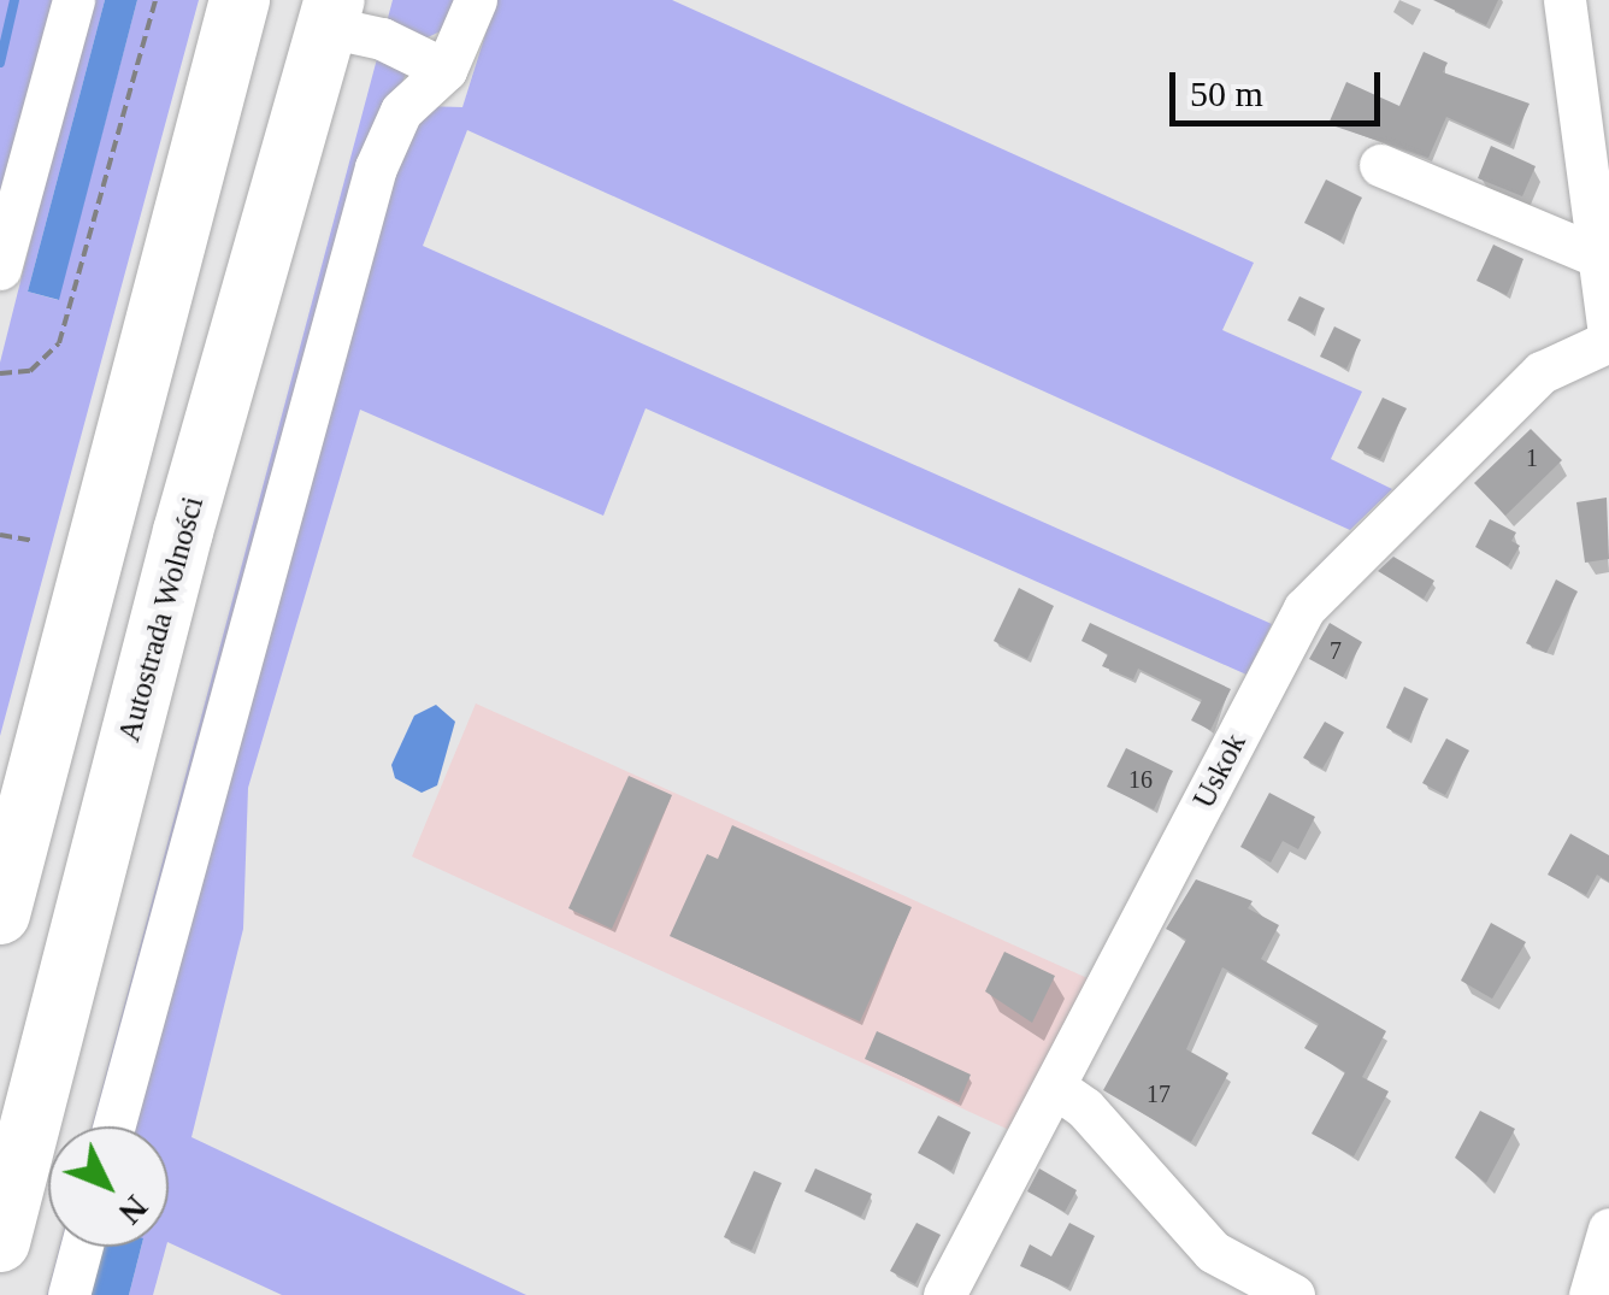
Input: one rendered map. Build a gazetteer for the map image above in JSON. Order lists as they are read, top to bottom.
{
  "streets": {
    "highway": ["Autostrada Wolności"],
    "street": ["Uskok"]
  },
  "house_numbers": [
    "1",
    "7",
    "16",
    "17"
  ],
  "scale_bar": "50 m",
  "north": "bottom right"
}
